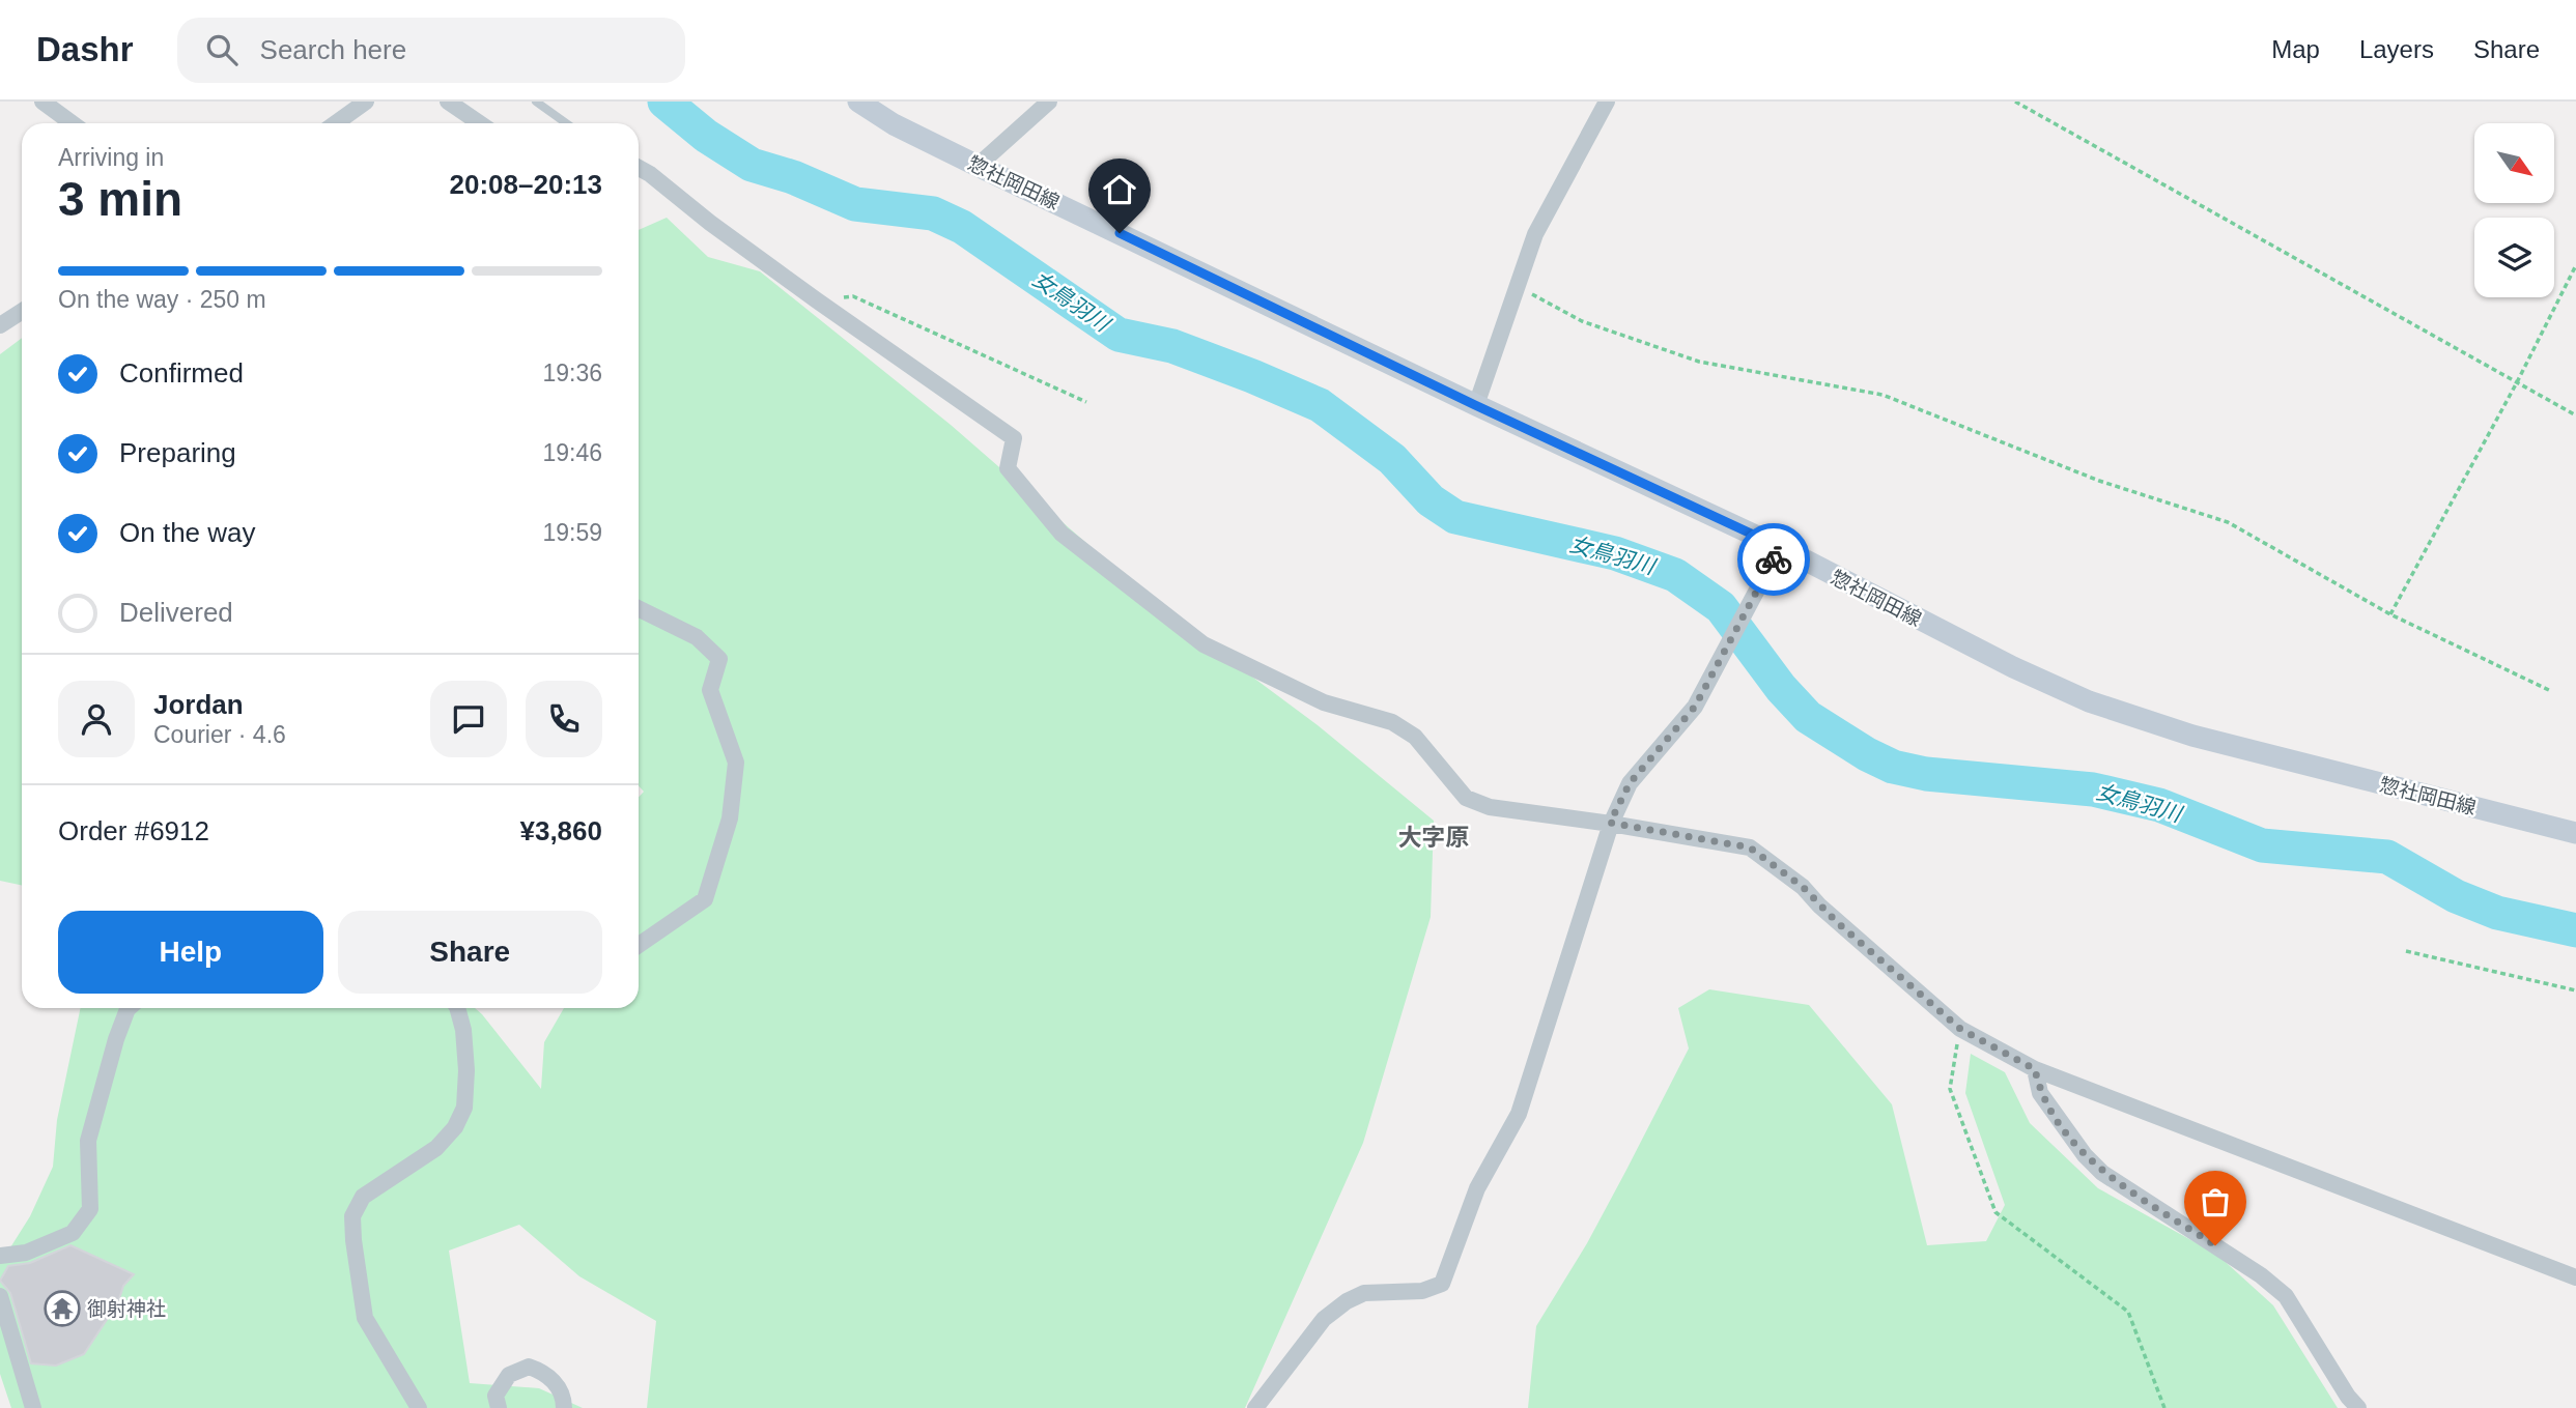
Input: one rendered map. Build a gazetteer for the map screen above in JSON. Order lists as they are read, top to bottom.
{
  "streets": {
    "main road": ["惣社岡田線"]
  },
  "districts": ["大字原"],
  "water": ["女鳥羽川"],
  "places": {
    "temple": ["御射神社"]
  },
  "north": "bottom right",
  "page": {
    "header": "Dashr",
    "search": "Search here",
    "nav": ["Map", "Layers", "Share"],
    "heading": ["3 min", "Arriving in", "20:08–20:13"],
    "panel": [
      "Jordan",
      "Courier · 4.6",
      "Order #6912",
      "¥3,860"
    ],
    "bar": "On the way · 250 m",
    "list": [
      ["Confirmed", "19:36"],
      ["Preparing", "19:46"],
      ["On the way", "19:59"],
      "Delivered"
    ],
    "buttons": ["Help", "Share"]
  }
}
